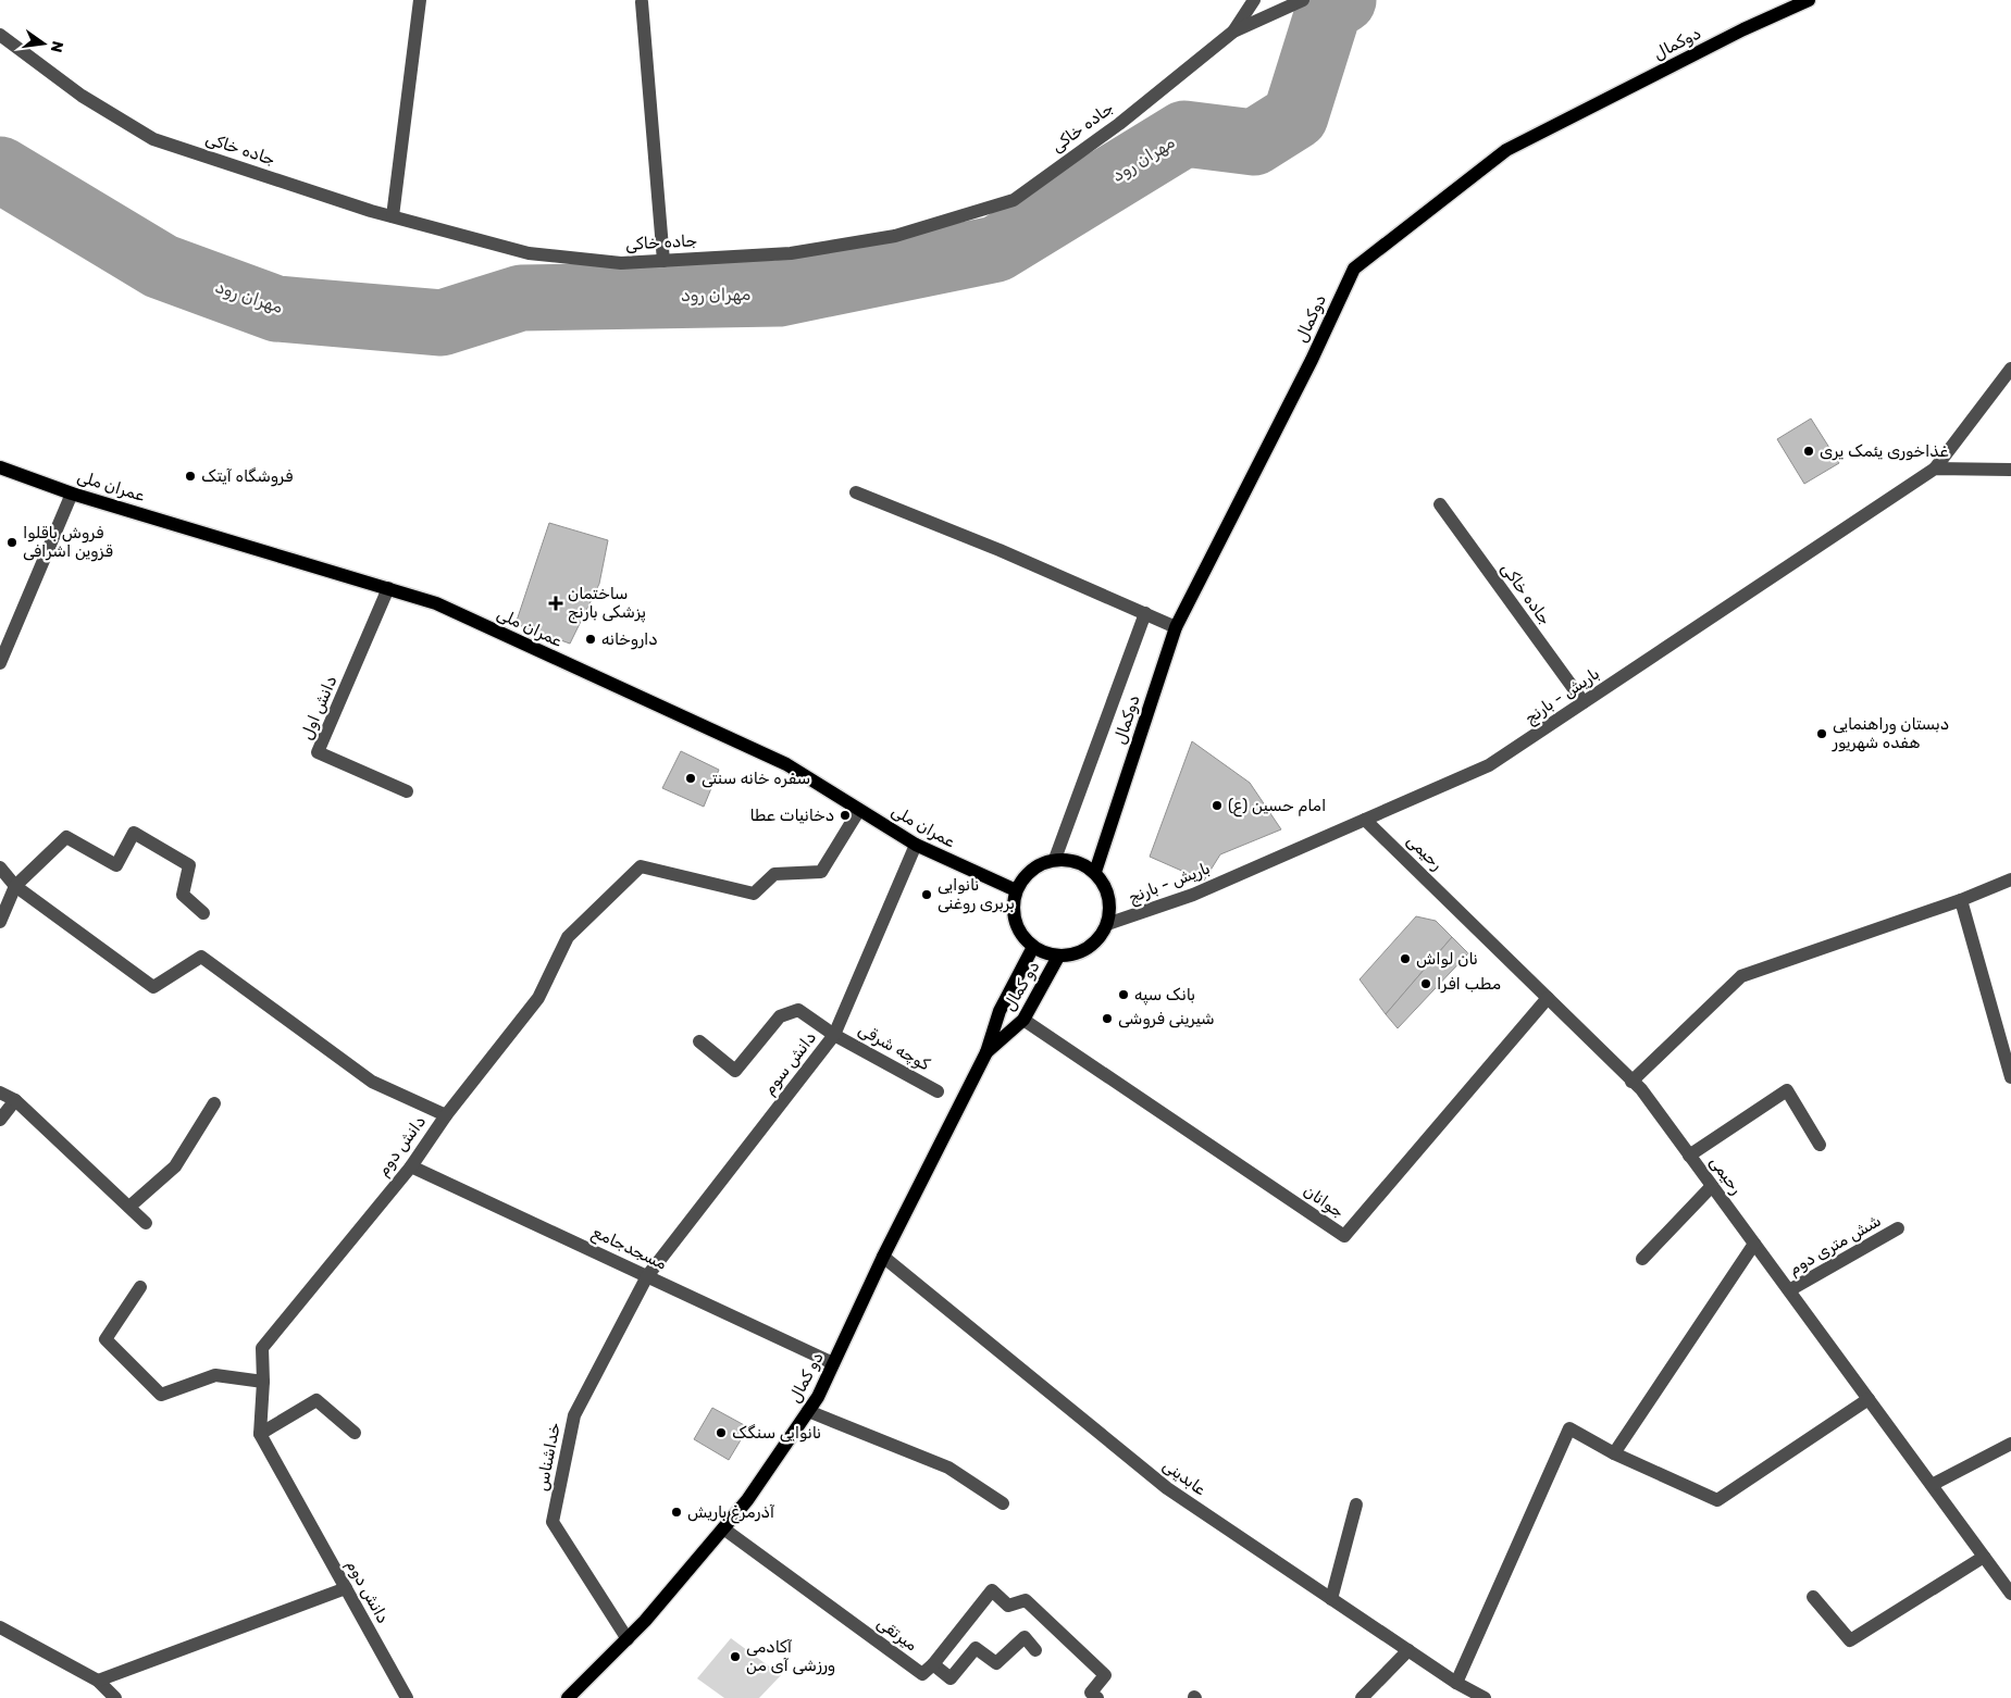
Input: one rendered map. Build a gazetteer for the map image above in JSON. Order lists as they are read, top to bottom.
{
  "streets": {
    "main road": ["دوکمال", "عمران ملی", "دو کمال"],
    "street": [
      "جاده خاکی",
      "باریش - بارنج",
      "دانش اول",
      "رحیمی",
      "کوچه شرقی",
      "دانش سوم",
      "دانش دوم",
      "جوانان",
      "شش متری دوم",
      "مسجدجامع",
      "خداشناس",
      "عابدینی",
      "میرتقی"
    ]
  },
  "crossings": [
    ["دوکمال", "عمران ملی"],
    ["دوکمال", "باریش - بارنج"],
    ["دوکمال", "دو کمال"],
    ["جاده خاکی", "باریش - بارنج"],
    ["عمران ملی", "باریش - بارنج"],
    ["عمران ملی", "دانش اول"],
    ["عمران ملی", "دو کمال"],
    ["عمران ملی", "دانش سوم"],
    ["عمران ملی", "دانش دوم"],
    ["باریش - بارنج", "رحیمی"],
    ["باریش - بارنج", "دو کمال"],
    ["رحیمی", "جوانان"],
    ["رحیمی", "شش متری دوم"],
    ["دو کمال", "جوانان"],
    ["دو کمال", "مسجدجامع"],
    ["دو کمال", "خداشناس"],
    ["دو کمال", "عابدینی"],
    ["دو کمال", "میرتقی"],
    ["کوچه شرقی", "دانش سوم"],
    ["دانش سوم", "مسجدجامع"],
    ["دانش سوم", "خداشناس"],
    ["دانش دوم", "مسجدجامع"],
    ["مسجدجامع", "خداشناس"]
  ],
  "water": ["مهران رود"],
  "places": {
    "other": [
      "غذاخوری یئمک یری",
      "فروشگاه آیتک",
      "فروش باقلوا قزوین اشرافی",
      "داروخانه",
      "دبستان وراهنمایی هفده شهریور",
      "سفره خانه سنتی",
      "امام حسین (ع)",
      "دخانیات عطا",
      "نانوایی بربری روغنی",
      "نان لواش",
      "مطب افرا",
      "بانک سپه",
      "شیرینی فروشی",
      "نانوایی سنگک",
      "آذرمرغ باریش",
      "آکادمی ورزشی آی من"
    ],
    "health": ["ساختمان پزشکی بارنج"]
  },
  "north": "right"
}
